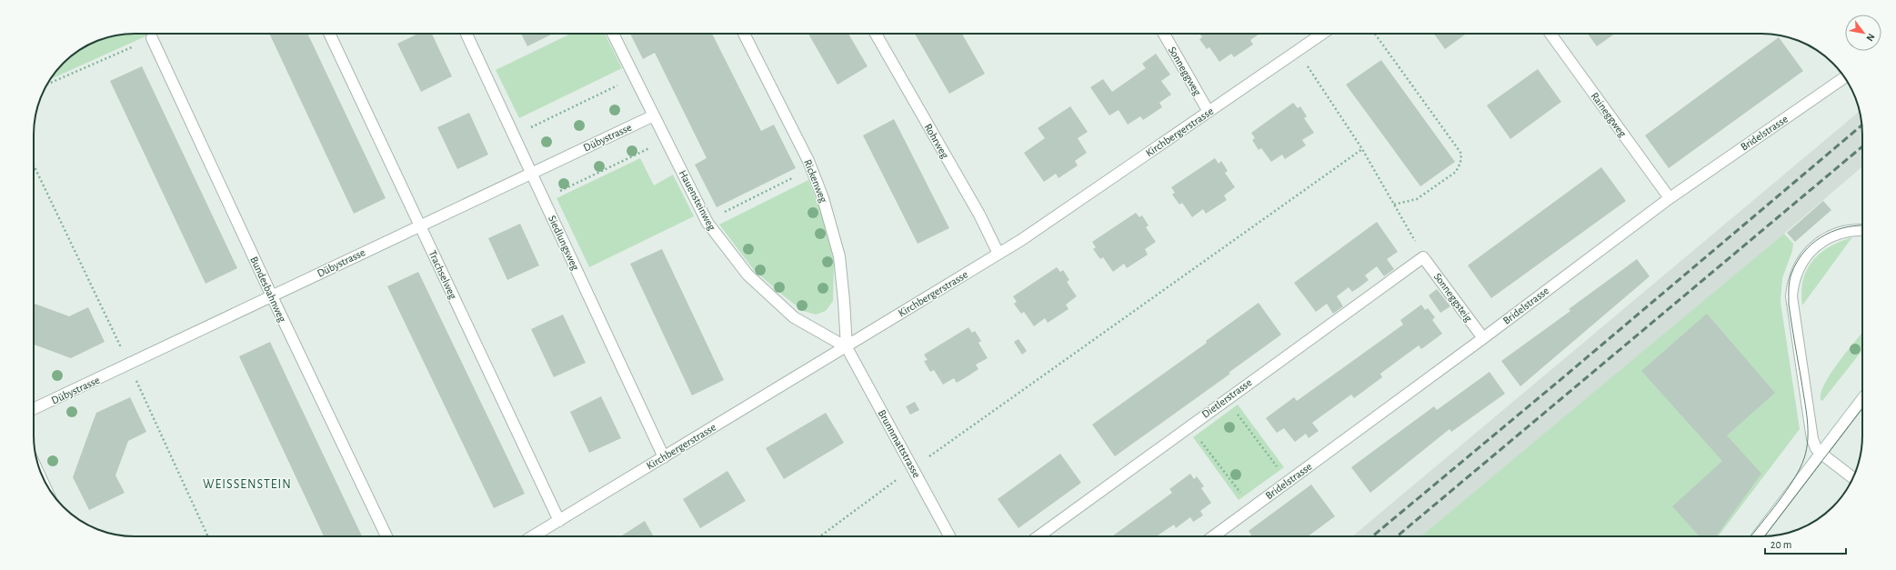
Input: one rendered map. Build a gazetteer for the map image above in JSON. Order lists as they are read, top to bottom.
{
  "streets": {
    "street": [
      "Sonneggweg",
      "Raineggweg",
      "Kirchbergerstrasse",
      "Bridelstrasse",
      "Dübystrasse",
      "Rohrweg",
      "Rickenweg",
      "Hauensteinweg",
      "Siedlungsweg",
      "Trachselweg",
      "Bundesbahnweg",
      "Sonneggsteig",
      "Dietlerstrasse",
      "Brunnmattstrasse"
    ]
  },
  "crossings": [
    ["Sonneggweg", "Kirchbergerstrasse"],
    ["Raineggweg", "Bridelstrasse"],
    ["Kirchbergerstrasse", "Rohrweg"],
    ["Kirchbergerstrasse", "Rickenweg"],
    ["Kirchbergerstrasse", "Hauensteinweg"],
    ["Kirchbergerstrasse", "Siedlungsweg"],
    ["Kirchbergerstrasse", "Trachselweg"],
    ["Kirchbergerstrasse", "Brunnmattstrasse"],
    ["Bridelstrasse", "Sonneggsteig"],
    ["Dübystrasse", "Hauensteinweg"],
    ["Dübystrasse", "Siedlungsweg"],
    ["Dübystrasse", "Trachselweg"],
    ["Dübystrasse", "Bundesbahnweg"],
    ["Rickenweg", "Hauensteinweg"],
    ["Rickenweg", "Brunnmattstrasse"],
    ["Hauensteinweg", "Brunnmattstrasse"],
    ["Sonneggsteig", "Dietlerstrasse"]
  ],
  "districts": ["WEISSENSTEIN"],
  "scale_bar": "20 m",
  "north": "bottom right"
}
